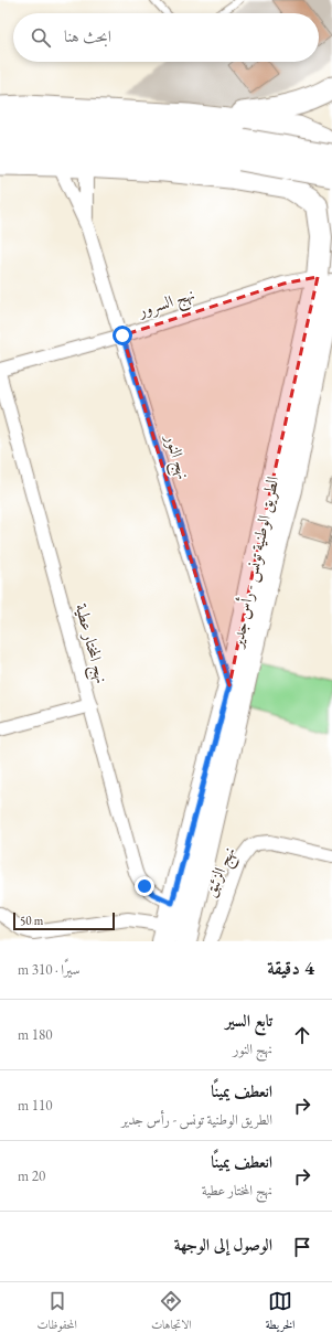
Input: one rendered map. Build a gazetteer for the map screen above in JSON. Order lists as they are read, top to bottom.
{
  "streets": {
    "main road": ["الطريق الوطنية تونس - رأس جدير"],
    "street": [
      "نهج السرور",
      "نهج النور",
      "نهج المختار عطية",
      "نهج الزئبق"
    ]
  },
  "crossings": [
    ["نهج السرور", "نهج النور"],
    ["نهج السرور", "الطريق الوطنية تونس - رأس جدير"],
    ["نهج النور", "الطريق الوطنية تونس - رأس جدير"],
    ["الطريق الوطنية تونس - رأس جدير", "نهج المختار عطية"]
  ],
  "scale_bar": "50 m",
  "page": {
    "search": "ابحث هنا",
    "scale": "50 m",
    "heading": ["4 دقيقة", "سيرًا · 310 m"],
    "list": [
      ["تابع السير", "نهج النور", "180 m"],
      ["انعطف يمينًا", "الطريق الوطنية تونس - رأس جدير", "110 m"],
      ["انعطف يمينًا", "نهج المختار عطية", "20 m"],
      "الوصول إلى الوجهة"
    ],
    "nav": ["الخريطة", "الاتجاهات", "المحفوظات"]
  }
}
